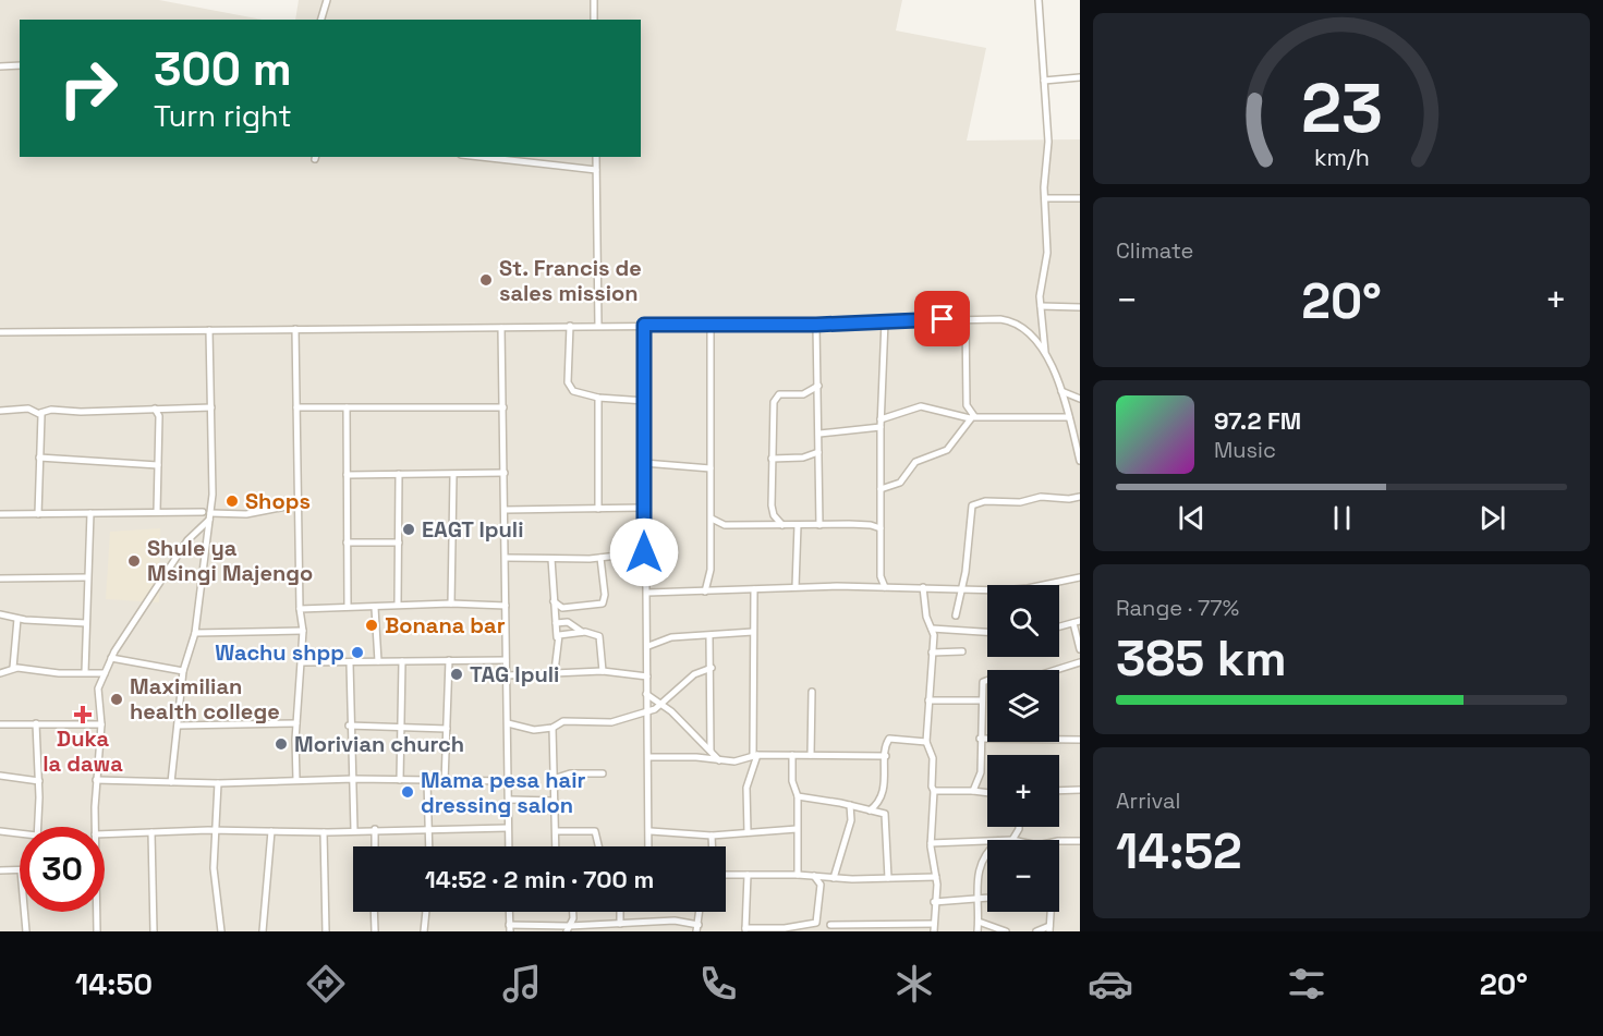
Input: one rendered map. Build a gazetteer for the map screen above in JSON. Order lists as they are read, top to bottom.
{
  "places": {
    "other": [
      "St. Francis de sales mission",
      "Shops",
      "EAGT Ipuli",
      "Shule ya Msingi Majengo",
      "Bonana bar",
      "Wachu shpp",
      "TAG Ipuli",
      "Maximilian health college",
      "Morivian church",
      "Mama pesa hair dressing salon"
    ],
    "health": ["Duka la dawa"]
  },
  "page": {
    "turn": ["300 m", "Turn right"],
    "tile": [
      "Climate",
      ["Range · 77%", "385 km"],
      ["Arrival", "14:52"]
    ],
    "heat": ["−", "20°", "+"],
    "song": ["97.2 FM", "Music"],
    "map_buttons": ["+", "−"],
    "limit": "30",
    "trip": "14:52 · 2 min · 700 m",
    "tabs": ["14:50", "20°"],
    "gauge": ["23", "km/h"]
  }
}
